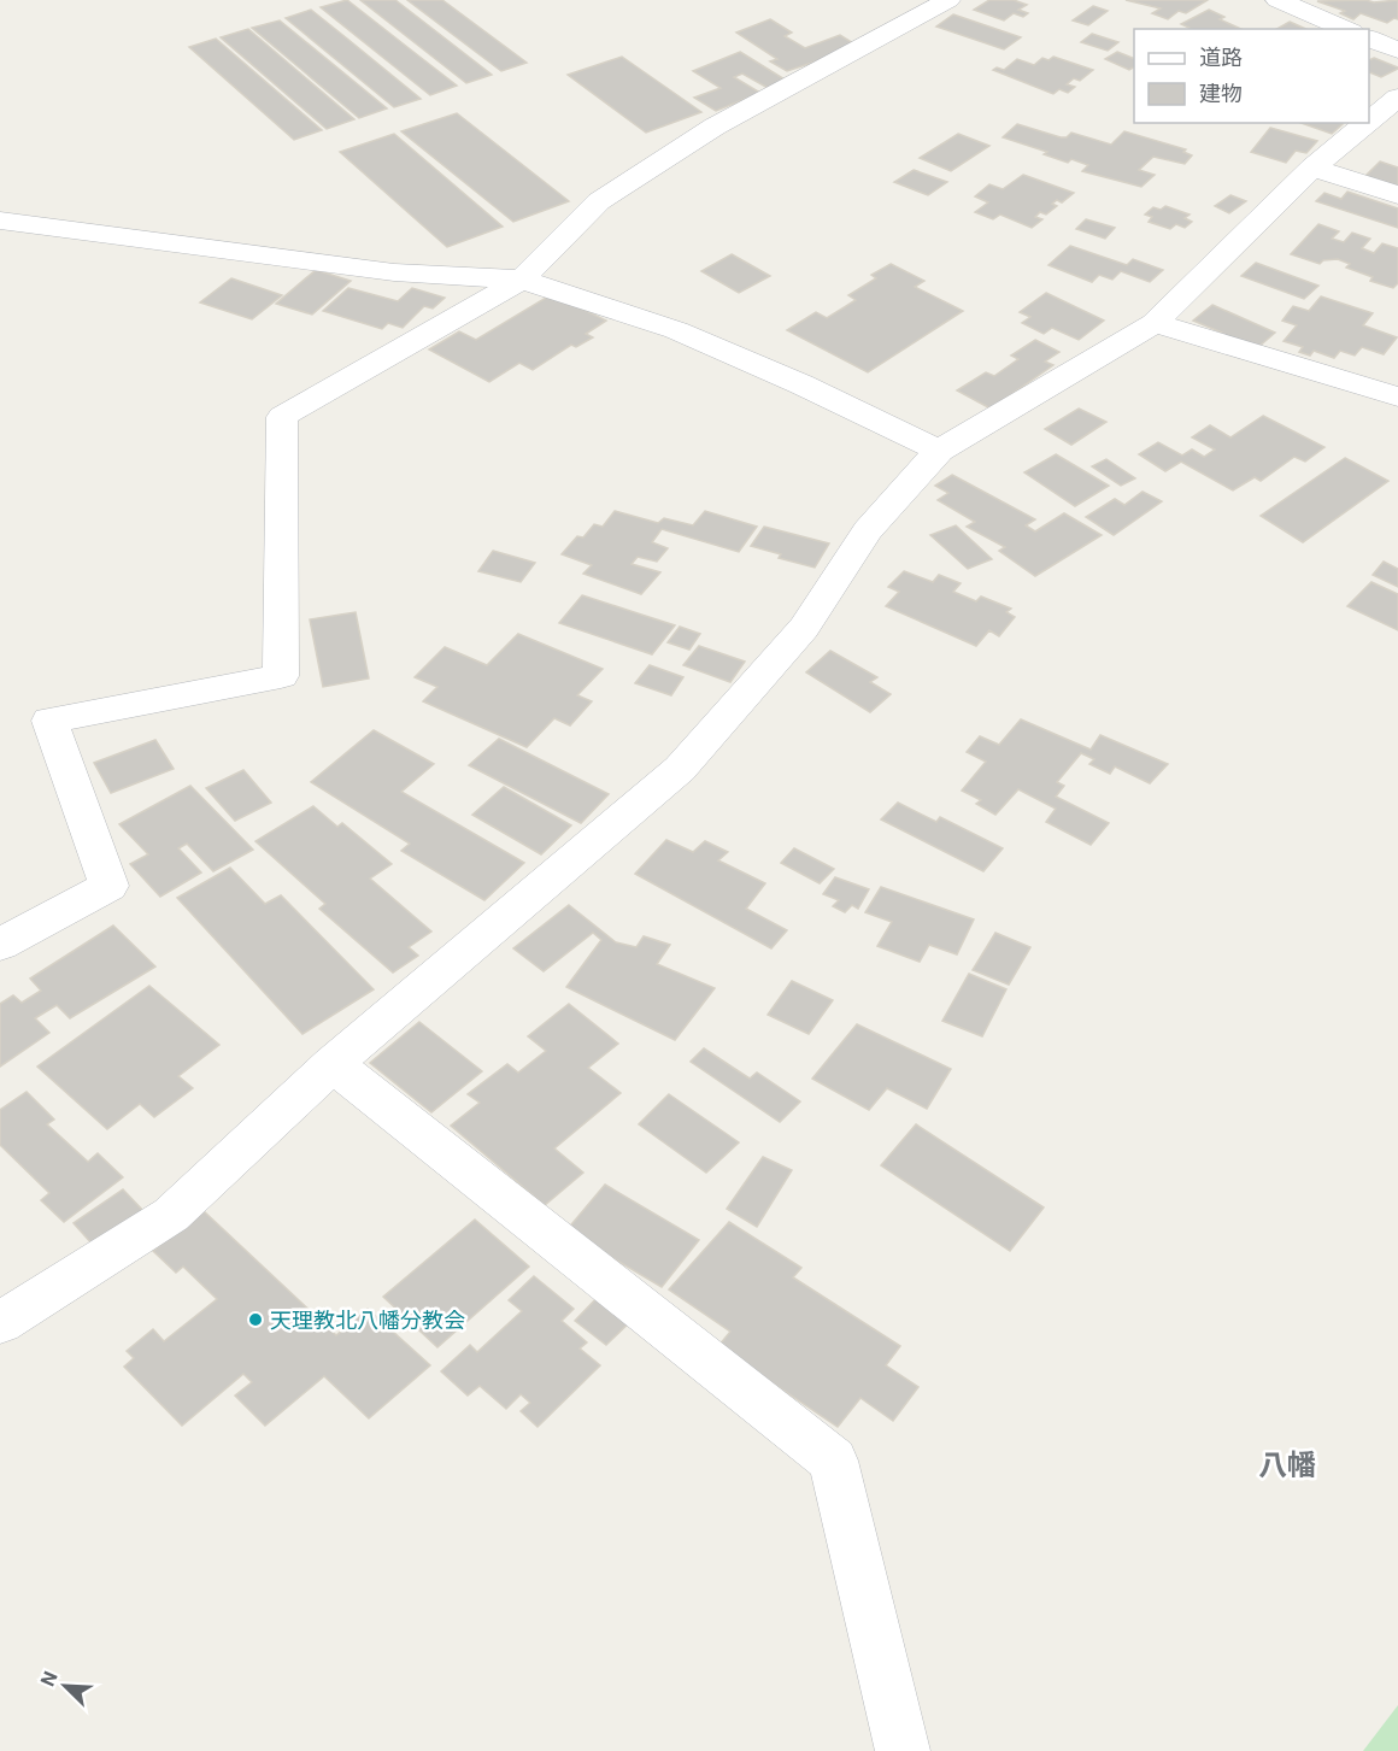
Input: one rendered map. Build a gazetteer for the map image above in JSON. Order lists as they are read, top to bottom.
{
  "districts": ["八幡"],
  "places": ["天理教北八幡分教会"],
  "legend": ["道路", "建物"],
  "north": "top left"
}
